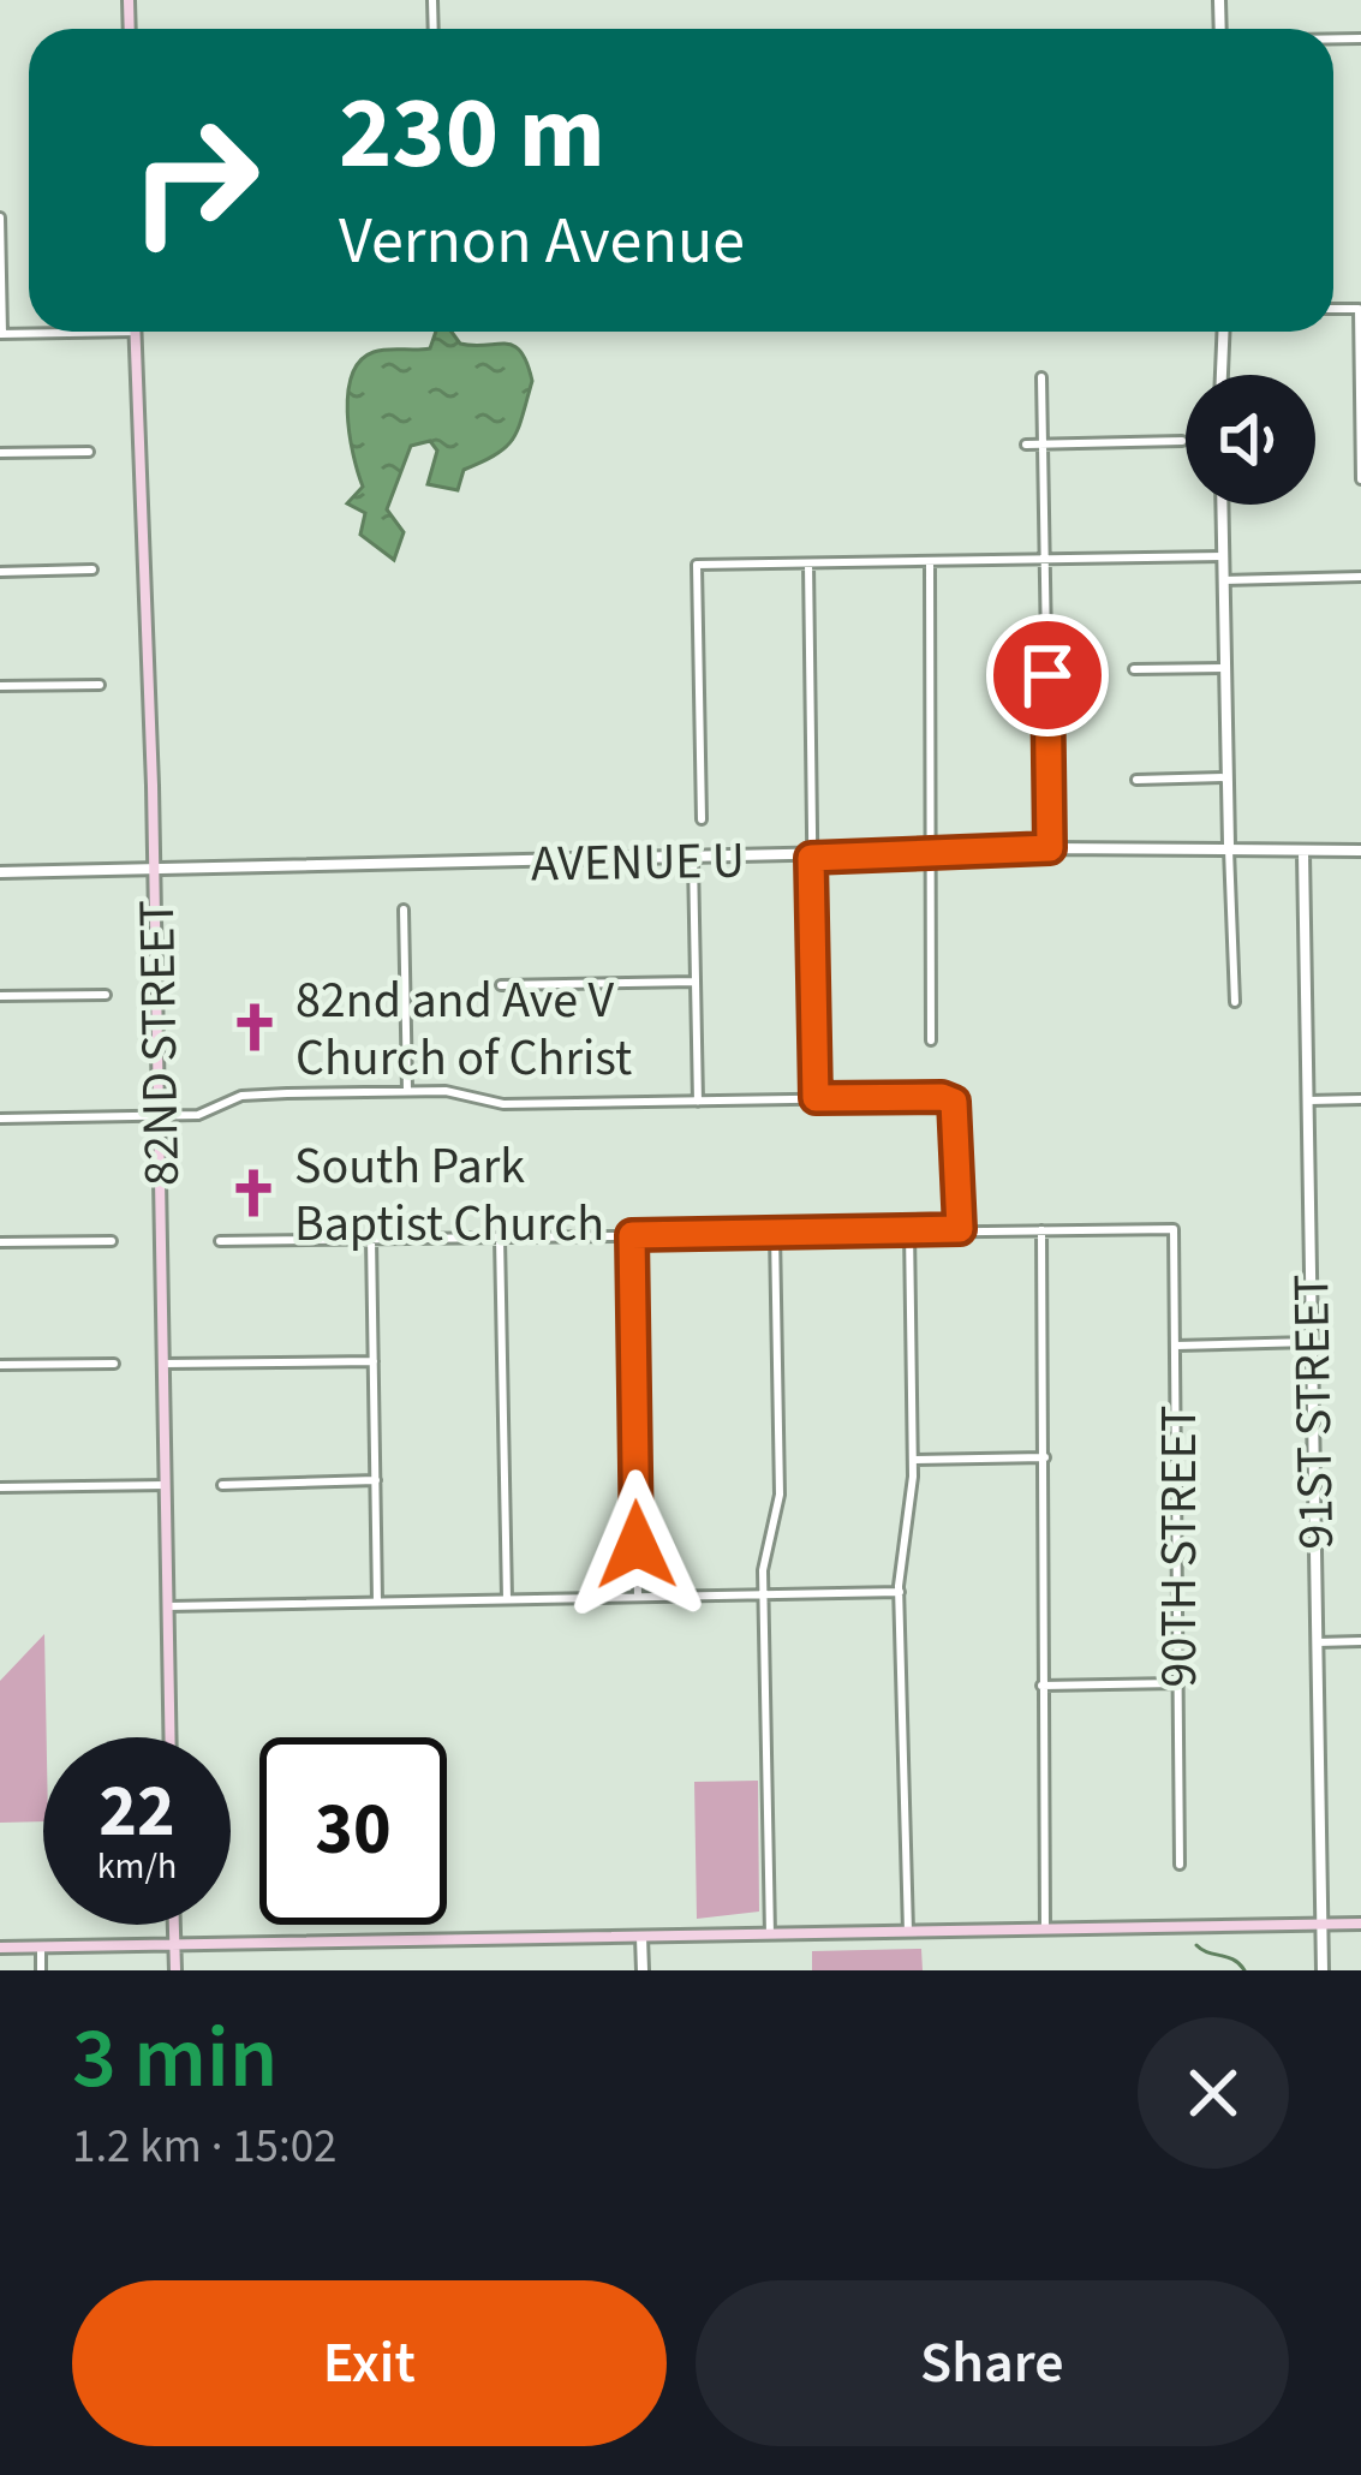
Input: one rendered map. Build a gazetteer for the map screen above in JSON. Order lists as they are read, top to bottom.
{
  "streets": {
    "main road": ["82ND STREET"],
    "street": ["AVENUE U", "91ST STREET", "90TH STREET"]
  },
  "crossings": [
    ["AVENUE U", "82ND STREET"],
    ["AVENUE U", "91ST STREET"]
  ],
  "places": {
    "church": ["82nd and Ave V Church of Christ", "South Park Baptist Church"]
  },
  "page": {
    "turn": ["230 m", "Vernon Avenue"],
    "speed": "22 km/h",
    "limit": "30",
    "heading": ["3 min", "1.2 km · 15:02"],
    "buttons": ["Exit", "Share"]
  }
}
